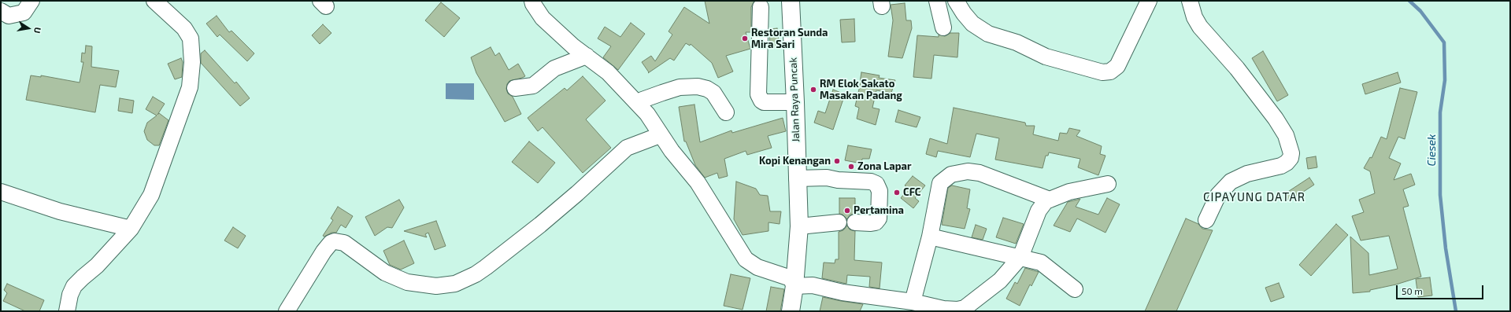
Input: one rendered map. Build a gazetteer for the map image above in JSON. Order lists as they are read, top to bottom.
{
  "streets": {
    "highway": ["Jalan Raya Puncak"]
  },
  "districts": ["CIPAYUNG DATAR"],
  "water": ["Ciesek"],
  "places": [
    "Restoran Sunda Mira Sari",
    "RM Elok Sakato Masakan Padang",
    "Kopi Kenangan",
    "Zona Lapar",
    "CFC",
    "Pertamina"
  ],
  "scale_bar": "50 m",
  "north": "right"
}
